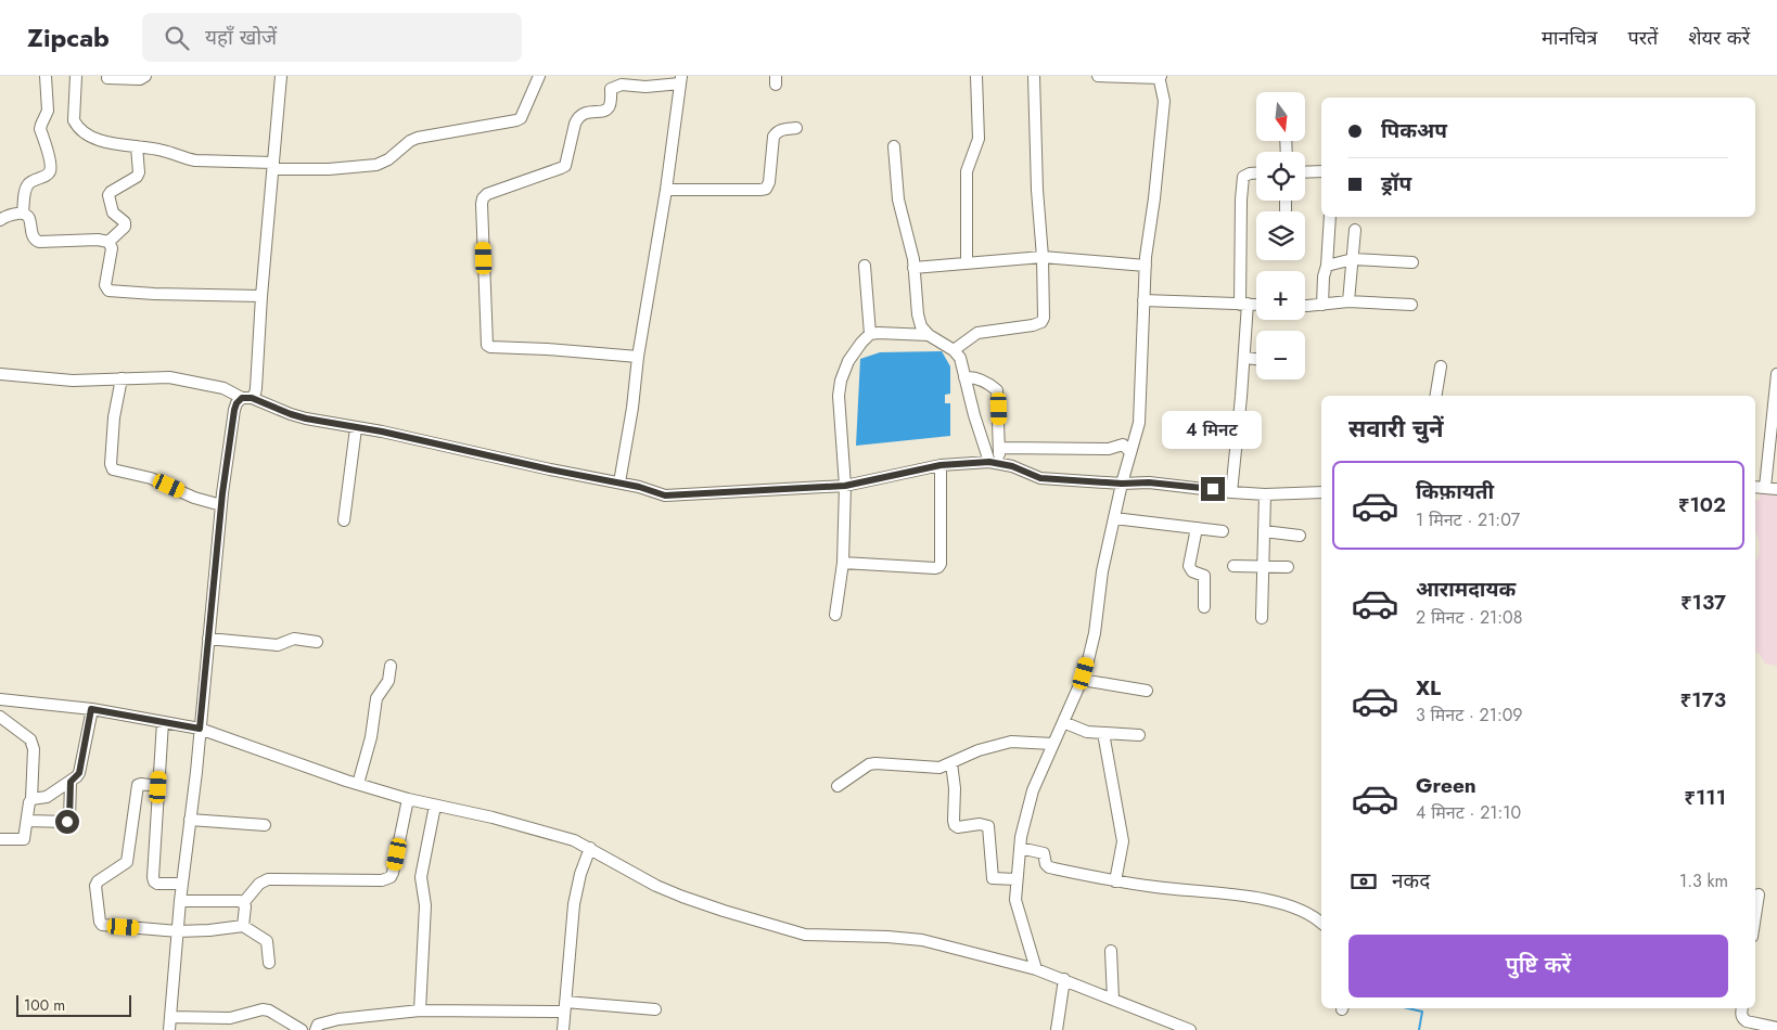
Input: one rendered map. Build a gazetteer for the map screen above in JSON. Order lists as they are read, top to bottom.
{
  "scale_bar": "100 m",
  "north": "bottom",
  "page": {
    "header": "Zipcab",
    "search": "यहाँ खोजें",
    "nav": ["मानचित्र", "परतें", "शेयर करें"],
    "map_buttons": ["+", "−"],
    "banner": ["पिकअप", "ड्रॉप"],
    "heading": "सवारी चुनें",
    "bubble": "4 मिनट",
    "list": [
      {
        "name": "किफ़ायती",
        "note": "1 मिनट · 21:07",
        "value": "₹102"
      },
      {
        "name": "आरामदायक",
        "note": "2 मिनट · 21:08",
        "value": "₹137"
      },
      {
        "name": "XL",
        "note": "3 मिनट · 21:09",
        "value": "₹173"
      },
      {
        "name": "Green",
        "note": "4 मिनट · 21:10",
        "value": "₹111"
      }
    ],
    "pay": ["नकद", "1.3 km"],
    "buttons": "पुष्टि करें",
    "scale": "100 m"
  }
}
